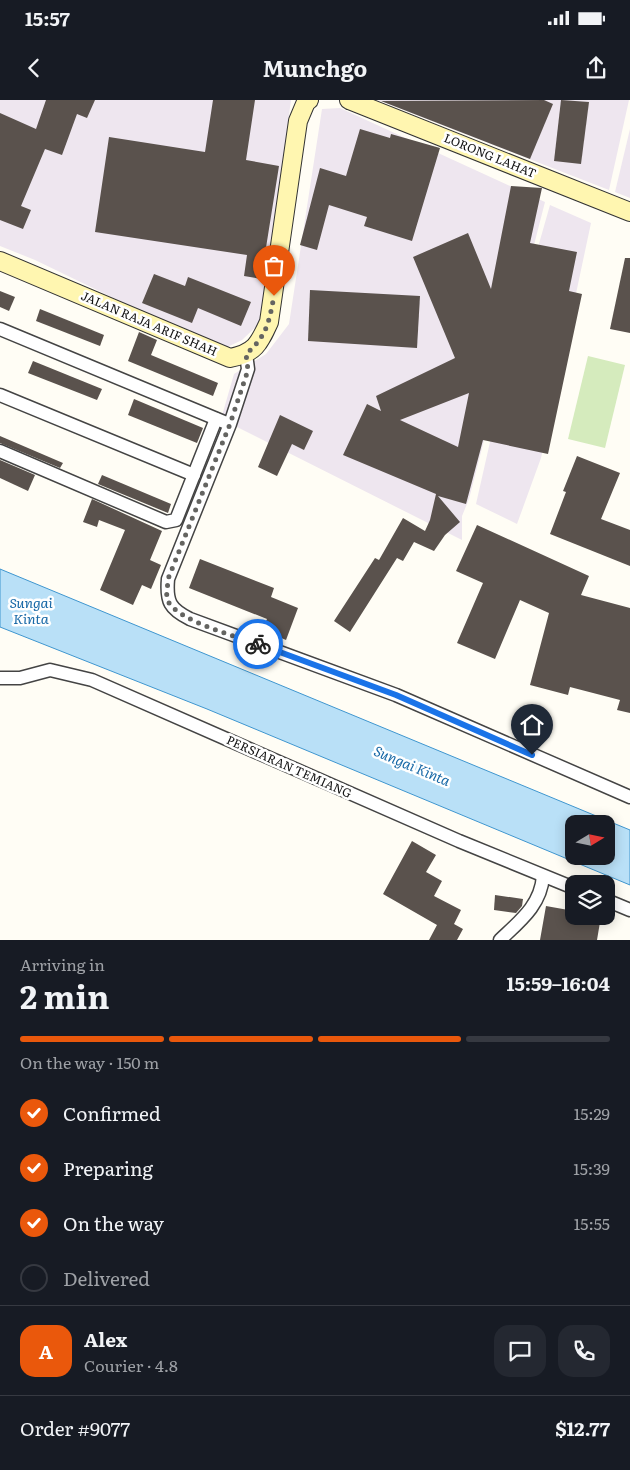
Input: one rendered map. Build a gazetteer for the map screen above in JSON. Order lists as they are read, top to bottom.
{
  "streets": {
    "street": ["LORONG LAHAT", "JALAN RAJA ARIF SHAH", "PERSIARAN TEMIANG"]
  },
  "water": ["Sungai Kinta"],
  "north": "right",
  "page": {
    "status": "15:57",
    "header": "Munchgo",
    "heading": ["2 min", "Arriving in", "15:59–16:04"],
    "panel": [
      "Alex",
      "Courier · 4.8",
      "Order #9077",
      "$12.77"
    ],
    "bar": "On the way · 150 m",
    "list": [
      ["Confirmed", "15:29"],
      ["Preparing", "15:39"],
      ["On the way", "15:55"],
      "Delivered"
    ],
    "round": "A"
  }
}
